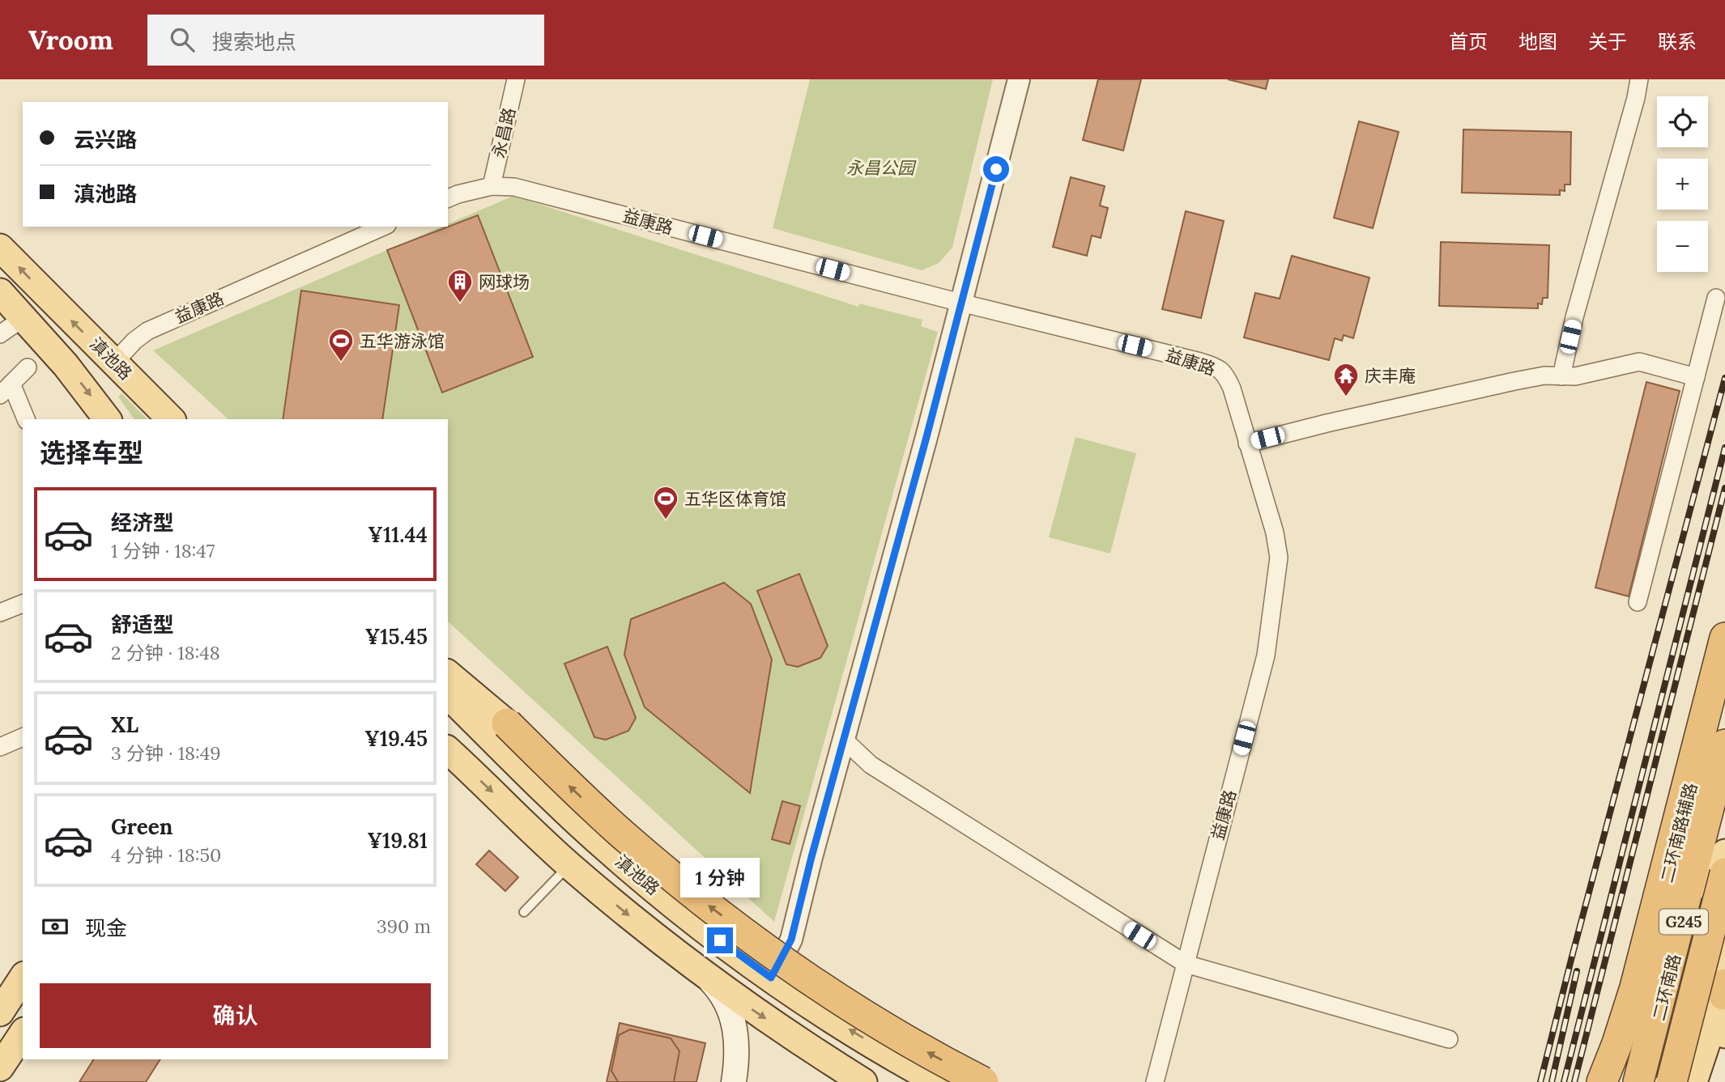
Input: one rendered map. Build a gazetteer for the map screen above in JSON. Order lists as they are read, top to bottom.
{
  "streets": {
    "main road": ["滇池路", "G245", "二环南路"],
    "street": ["永昌路", "益康路", "二环南路辅路"]
  },
  "crossings": [
    ["永昌路", "益康路"],
    ["益康路", "滇池路"]
  ],
  "parks": ["永昌公园"],
  "places": {
    "building": ["网球场"],
    "sports": ["五华游泳馆", "五华区体育馆"],
    "temple": ["庆丰庵"]
  },
  "page": {
    "header": "Vroom",
    "search": "搜索地点",
    "nav": [
      "首页",
      "地图",
      "关于",
      "联系"
    ],
    "map_buttons": ["+", "−"],
    "banner": ["云兴路", "滇池路"],
    "heading": "选择车型",
    "list": [
      {
        "name": "经济型",
        "note": "1 分钟 · 18:47",
        "value": "¥11.44"
      },
      {
        "name": "舒适型",
        "note": "2 分钟 · 18:48",
        "value": "¥15.45"
      },
      {
        "name": "XL",
        "note": "3 分钟 · 18:49",
        "value": "¥19.45"
      },
      {
        "name": "Green",
        "note": "4 分钟 · 18:50",
        "value": "¥19.81"
      }
    ],
    "bubble": "1 分钟",
    "pay": ["现金", "390 m"],
    "buttons": "确认"
  }
}
